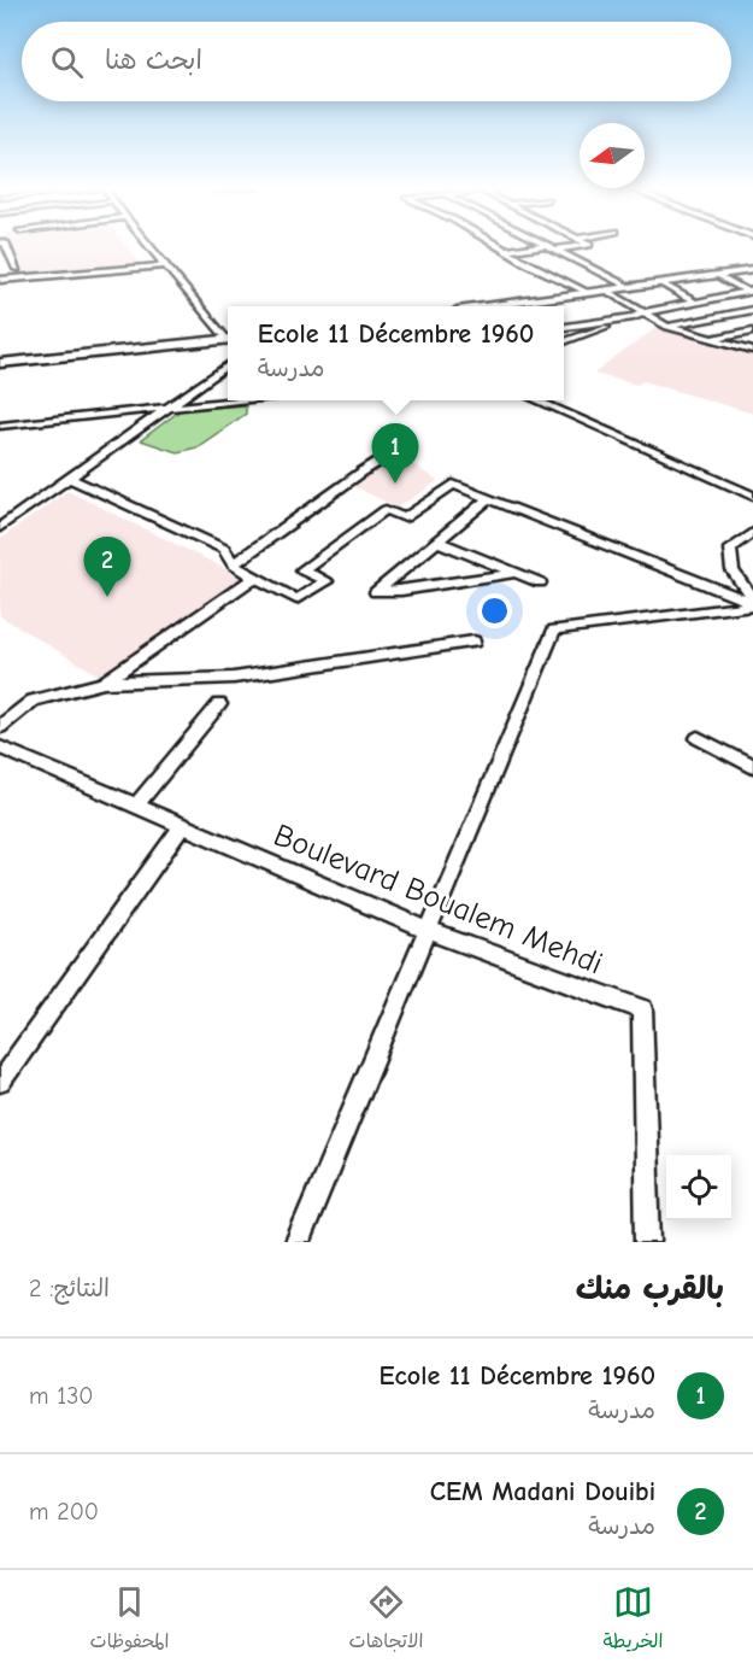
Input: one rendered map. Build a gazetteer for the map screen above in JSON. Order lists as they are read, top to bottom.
{
  "streets": {
    "street": ["Boulevard Boualem Mehdi"]
  },
  "north": "left",
  "page": {
    "search": "ابحث هنا",
    "popup": ["Ecole 11 Décembre 1960", "مدرسة"],
    "pins": ["1", "2"],
    "heading": ["بالقرب منك", "النتائج: 2"],
    "list": [
      {
        "mark": "1",
        "name": "Ecole 11 Décembre 1960",
        "note": "مدرسة",
        "value": "130 m"
      },
      {
        "mark": "2",
        "name": "CEM Madani Douibi",
        "note": "مدرسة",
        "value": "200 m"
      }
    ],
    "nav": ["الخريطة", "الاتجاهات", "المحفوظات"]
  }
}
